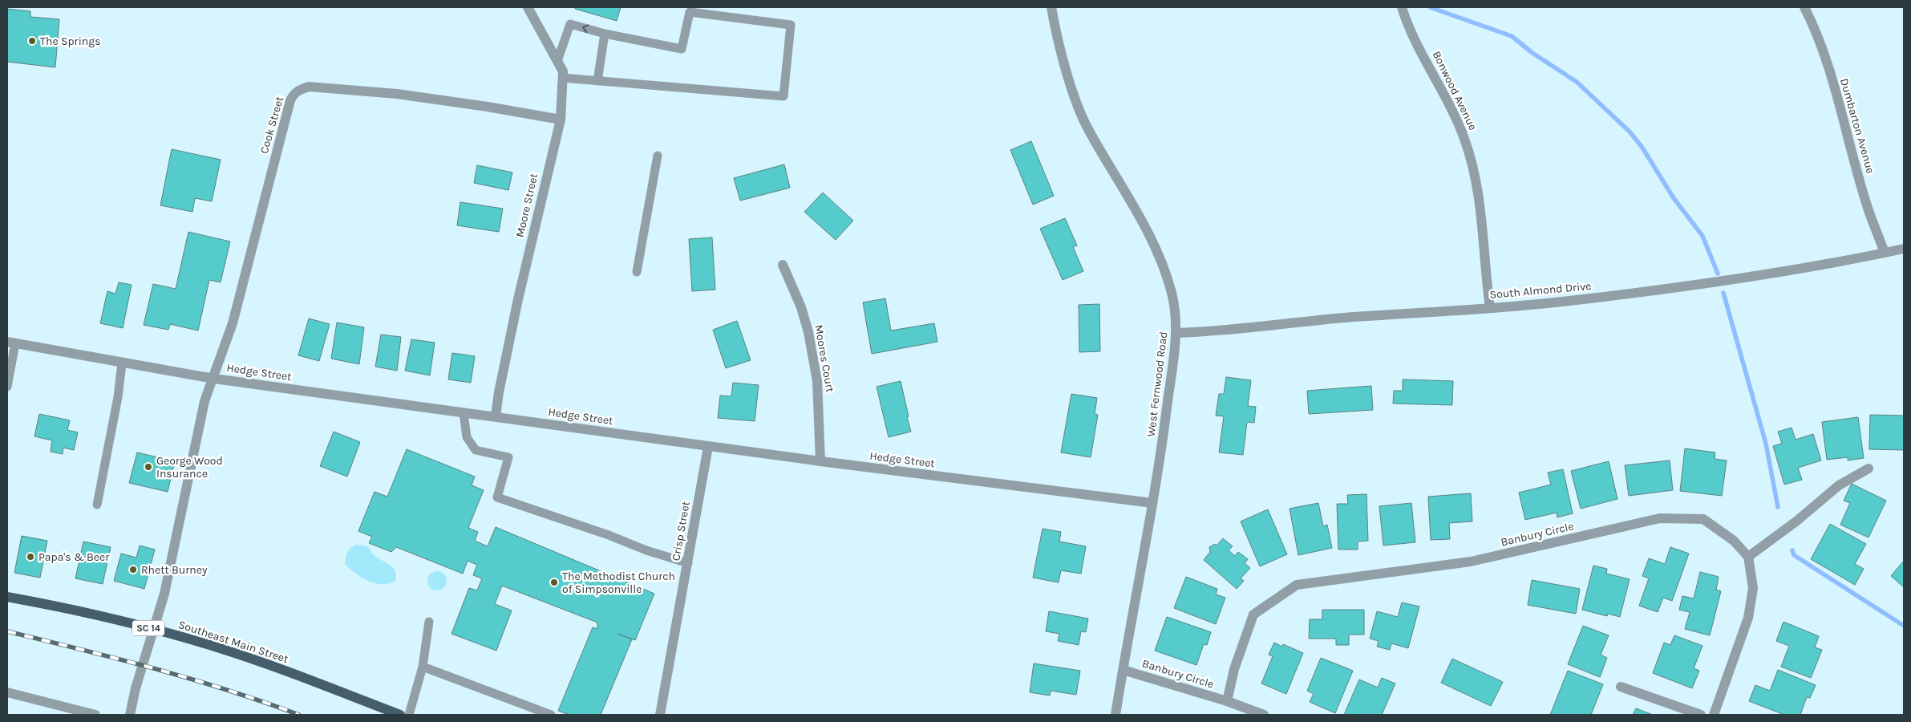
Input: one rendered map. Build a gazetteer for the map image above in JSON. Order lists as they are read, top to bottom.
{
  "streets": {
    "main road": ["SC 14", "Southeast Main Street"],
    "street": [
      "Bonwood Avenue",
      "Cook Street",
      "Dumbarton Avenue",
      "Moore Street",
      "South Almond Drive",
      "Moores Court",
      "Hedge Street",
      "West Fernwood Road",
      "Crisp Street",
      "Banbury Circle"
    ]
  },
  "crossings": [
    ["Bonwood Avenue", "South Almond Drive"],
    ["Cook Street", "Moore Street"],
    ["Cook Street", "Hedge Street"],
    ["Cook Street", "Southeast Main Street"],
    ["Dumbarton Avenue", "South Almond Drive"],
    ["Moore Street", "Hedge Street"],
    ["South Almond Drive", "West Fernwood Road"],
    ["Moores Court", "Hedge Street"],
    ["Hedge Street", "West Fernwood Road"],
    ["Hedge Street", "Crisp Street"],
    ["West Fernwood Road", "Banbury Circle"]
  ],
  "places": [
    "The Springs",
    "George Wood Insurance",
    "Papa's & Beer",
    "Rhett Burney",
    "The Methodist Church of Simpsonville"
  ]
}
